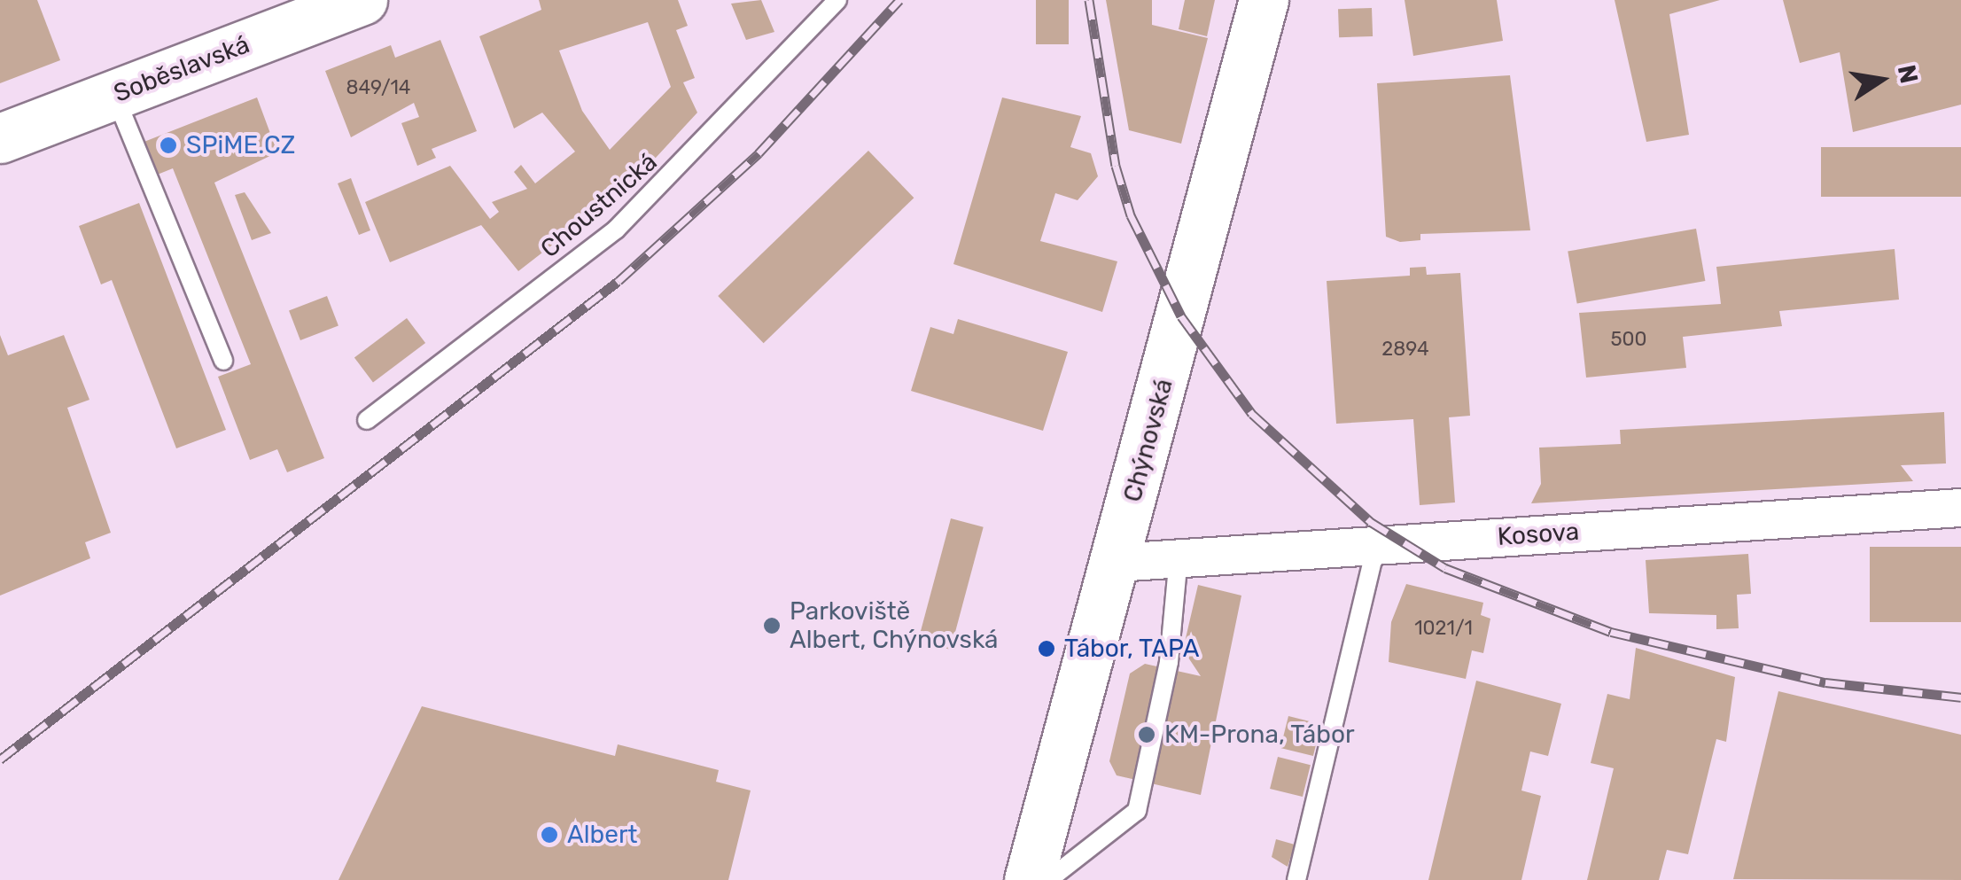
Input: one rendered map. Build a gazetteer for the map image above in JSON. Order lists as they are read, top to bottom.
{
  "streets": {
    "main road": ["Soběslavská", "Chýnovská"],
    "street": ["Kosova"],
    "lane": ["Choustnická"]
  },
  "crossings": [
    ["Chýnovská", "Kosova"]
  ],
  "places": [
    "SPiME.CZ",
    "Parkoviště Albert, Chýnovská",
    "Tábor, TAPA",
    "KM-Prona, Tábor",
    "Albert"
  ],
  "house_numbers": [
    "849/14",
    "500",
    "2894",
    "1021/1"
  ],
  "north": "right"
}
